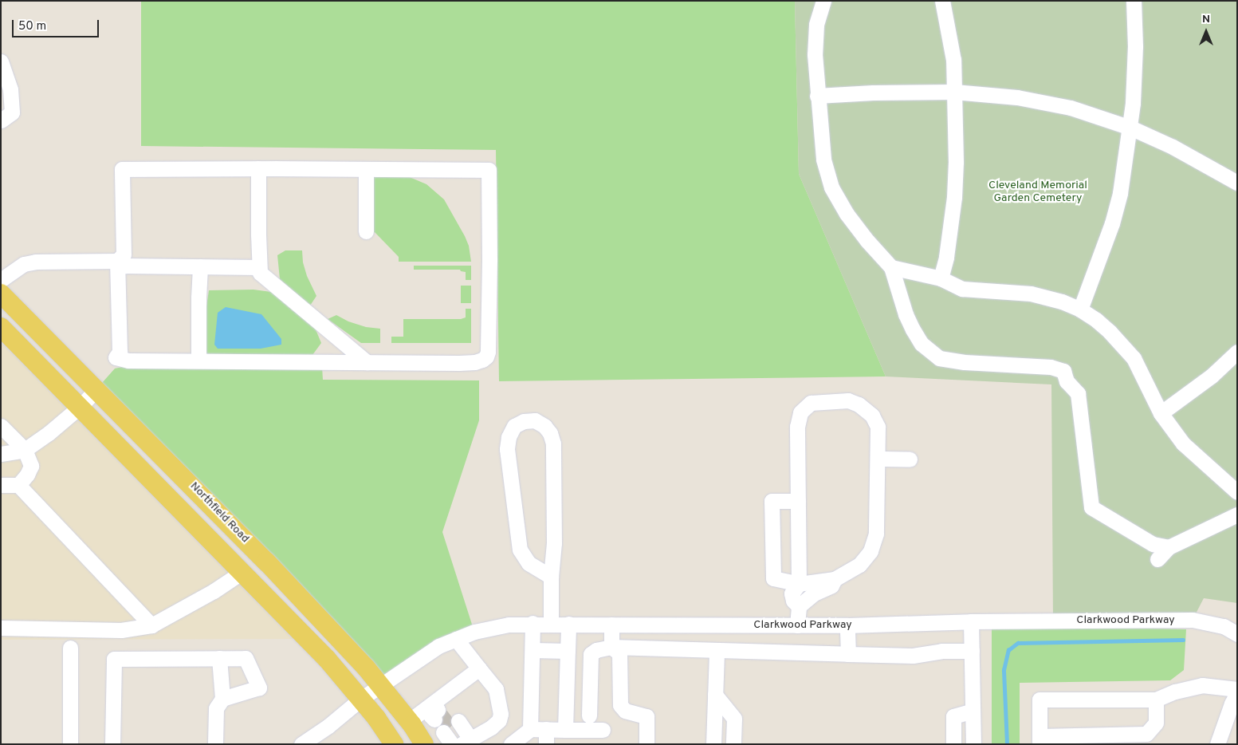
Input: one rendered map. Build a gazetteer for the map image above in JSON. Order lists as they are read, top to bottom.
{
  "streets": {
    "main road": ["Northfield Road"],
    "street": ["Clarkwood Parkway"]
  },
  "crossings": [
    ["Northfield Road", "Clarkwood Parkway"]
  ],
  "parks": ["Cleveland Memorial Garden Cemetery"],
  "scale_bar": "50 m",
  "north": "top"
}
